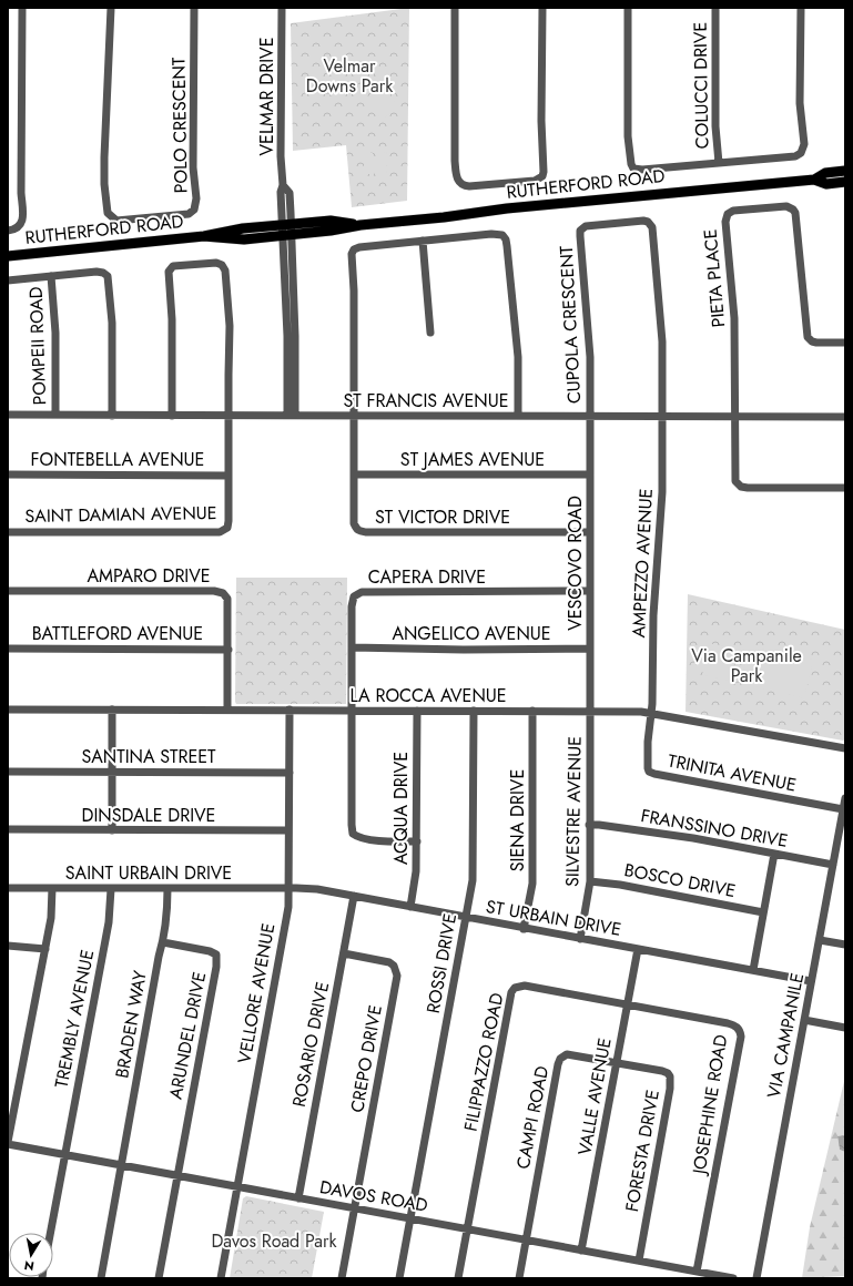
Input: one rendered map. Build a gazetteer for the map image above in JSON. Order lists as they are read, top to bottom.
{
  "streets": {
    "main road": ["RUTHERFORD ROAD"],
    "street": [
      "COLUCCI DRIVE",
      "VELMAR DRIVE",
      "POLO CRESCENT",
      "PIETA PLACE",
      "CUPOLA CRESCENT",
      "POMPEII ROAD",
      "ST FRANCIS AVENUE",
      "FONTEBELLA AVENUE",
      "ST JAMES AVENUE",
      "SAINT DAMIAN AVENUE",
      "ST VICTOR DRIVE",
      "VESCOVO ROAD",
      "AMPEZZO AVENUE",
      "AMPARO DRIVE",
      "CAPERA DRIVE",
      "BATTLEFORD AVENUE",
      "ANGELICO AVENUE",
      "LA ROCCA AVENUE",
      "SANTINA STREET",
      "TRINITA AVENUE",
      "ACQUA DRIVE",
      "SILVESTRE AVENUE",
      "DINSDALE DRIVE",
      "SIENA DRIVE",
      "FRANSSINO DRIVE",
      "SAINT URBAIN DRIVE",
      "BOSCO DRIVE",
      "ST URBAIN DRIVE",
      "ROSSI DRIVE",
      "VELLORE AVENUE",
      "TREMBLY AVENUE",
      "BRADEN WAY",
      "ARUNDEL DRIVE",
      "VIA CAMPANILE",
      "ROSARIO DRIVE",
      "CREPO DRIVE",
      "FILIPPAZZO ROAD",
      "VALLE AVENUE",
      "JOSEPHINE ROAD",
      "CAMPI ROAD",
      "FORESTA DRIVE",
      "DAVOS ROAD"
    ]
  },
  "crossings": [
    ["VELMAR DRIVE", "RUTHERFORD ROAD"],
    ["VELMAR DRIVE", "ST FRANCIS AVENUE"],
    ["PIETA PLACE", "ST FRANCIS AVENUE"],
    ["CUPOLA CRESCENT", "ST FRANCIS AVENUE"],
    ["CUPOLA CRESCENT", "VESCOVO ROAD"],
    ["CUPOLA CRESCENT", "AMPEZZO AVENUE"],
    ["POMPEII ROAD", "ST FRANCIS AVENUE"],
    ["ST FRANCIS AVENUE", "SAINT DAMIAN AVENUE"],
    ["ST FRANCIS AVENUE", "ST VICTOR DRIVE"],
    ["ST FRANCIS AVENUE", "VESCOVO ROAD"],
    ["ST FRANCIS AVENUE", "AMPEZZO AVENUE"],
    ["FONTEBELLA AVENUE", "SAINT DAMIAN AVENUE"],
    ["ST JAMES AVENUE", "ST VICTOR DRIVE"],
    ["ST JAMES AVENUE", "VESCOVO ROAD"],
    ["ST VICTOR DRIVE", "VESCOVO ROAD"],
    ["VESCOVO ROAD", "CAPERA DRIVE"],
    ["VESCOVO ROAD", "ANGELICO AVENUE"],
    ["VESCOVO ROAD", "LA ROCCA AVENUE"],
    ["VESCOVO ROAD", "SILVESTRE AVENUE"],
    ["AMPEZZO AVENUE", "LA ROCCA AVENUE"],
    ["AMPEZZO AVENUE", "TRINITA AVENUE"],
    ["AMPARO DRIVE", "BATTLEFORD AVENUE"],
    ["AMPARO DRIVE", "LA ROCCA AVENUE"],
    ["CAPERA DRIVE", "ANGELICO AVENUE"],
    ["CAPERA DRIVE", "LA ROCCA AVENUE"],
    ["CAPERA DRIVE", "ACQUA DRIVE"],
    ["LA ROCCA AVENUE", "TRINITA AVENUE"],
    ["LA ROCCA AVENUE", "ACQUA DRIVE"],
    ["LA ROCCA AVENUE", "SILVESTRE AVENUE"],
    ["LA ROCCA AVENUE", "SIENA DRIVE"],
    ["LA ROCCA AVENUE", "ROSSI DRIVE"],
    ["LA ROCCA AVENUE", "VELLORE AVENUE"],
    ["SANTINA STREET", "VELLORE AVENUE"],
    ["TRINITA AVENUE", "VIA CAMPANILE"],
    ["ACQUA DRIVE", "ST URBAIN DRIVE"],
    ["SILVESTRE AVENUE", "FRANSSINO DRIVE"],
    ["SILVESTRE AVENUE", "BOSCO DRIVE"],
    ["SILVESTRE AVENUE", "ST URBAIN DRIVE"],
    ["DINSDALE DRIVE", "VELLORE AVENUE"],
    ["SIENA DRIVE", "ST URBAIN DRIVE"],
    ["FRANSSINO DRIVE", "VIA CAMPANILE"],
    ["SAINT URBAIN DRIVE", "ST URBAIN DRIVE"],
    ["SAINT URBAIN DRIVE", "VELLORE AVENUE"],
    ["SAINT URBAIN DRIVE", "TREMBLY AVENUE"],
    ["SAINT URBAIN DRIVE", "BRADEN WAY"],
    ["ST URBAIN DRIVE", "ROSSI DRIVE"],
    ["ST URBAIN DRIVE", "VELLORE AVENUE"],
    ["ST URBAIN DRIVE", "VIA CAMPANILE"],
    ["ST URBAIN DRIVE", "ROSARIO DRIVE"],
    ["ST URBAIN DRIVE", "VALLE AVENUE"],
    ["ROSSI DRIVE", "DAVOS ROAD"],
    ["VELLORE AVENUE", "DAVOS ROAD"],
    ["TREMBLY AVENUE", "DAVOS ROAD"],
    ["BRADEN WAY", "ARUNDEL DRIVE"],
    ["BRADEN WAY", "DAVOS ROAD"],
    ["ARUNDEL DRIVE", "DAVOS ROAD"],
    ["ROSARIO DRIVE", "CREPO DRIVE"],
    ["ROSARIO DRIVE", "DAVOS ROAD"],
    ["CREPO DRIVE", "DAVOS ROAD"],
    ["FILIPPAZZO ROAD", "VALLE AVENUE"],
    ["FILIPPAZZO ROAD", "JOSEPHINE ROAD"],
    ["FILIPPAZZO ROAD", "DAVOS ROAD"],
    ["VALLE AVENUE", "JOSEPHINE ROAD"],
    ["VALLE AVENUE", "CAMPI ROAD"],
    ["VALLE AVENUE", "FORESTA DRIVE"],
    ["VALLE AVENUE", "DAVOS ROAD"],
    ["JOSEPHINE ROAD", "DAVOS ROAD"],
    ["CAMPI ROAD", "FORESTA DRIVE"],
    ["CAMPI ROAD", "DAVOS ROAD"],
    ["FORESTA DRIVE", "DAVOS ROAD"]
  ],
  "parks": ["Velmar Downs Park", "Via Campanile Park", "Davos Road Park"],
  "north": "bottom"
}
